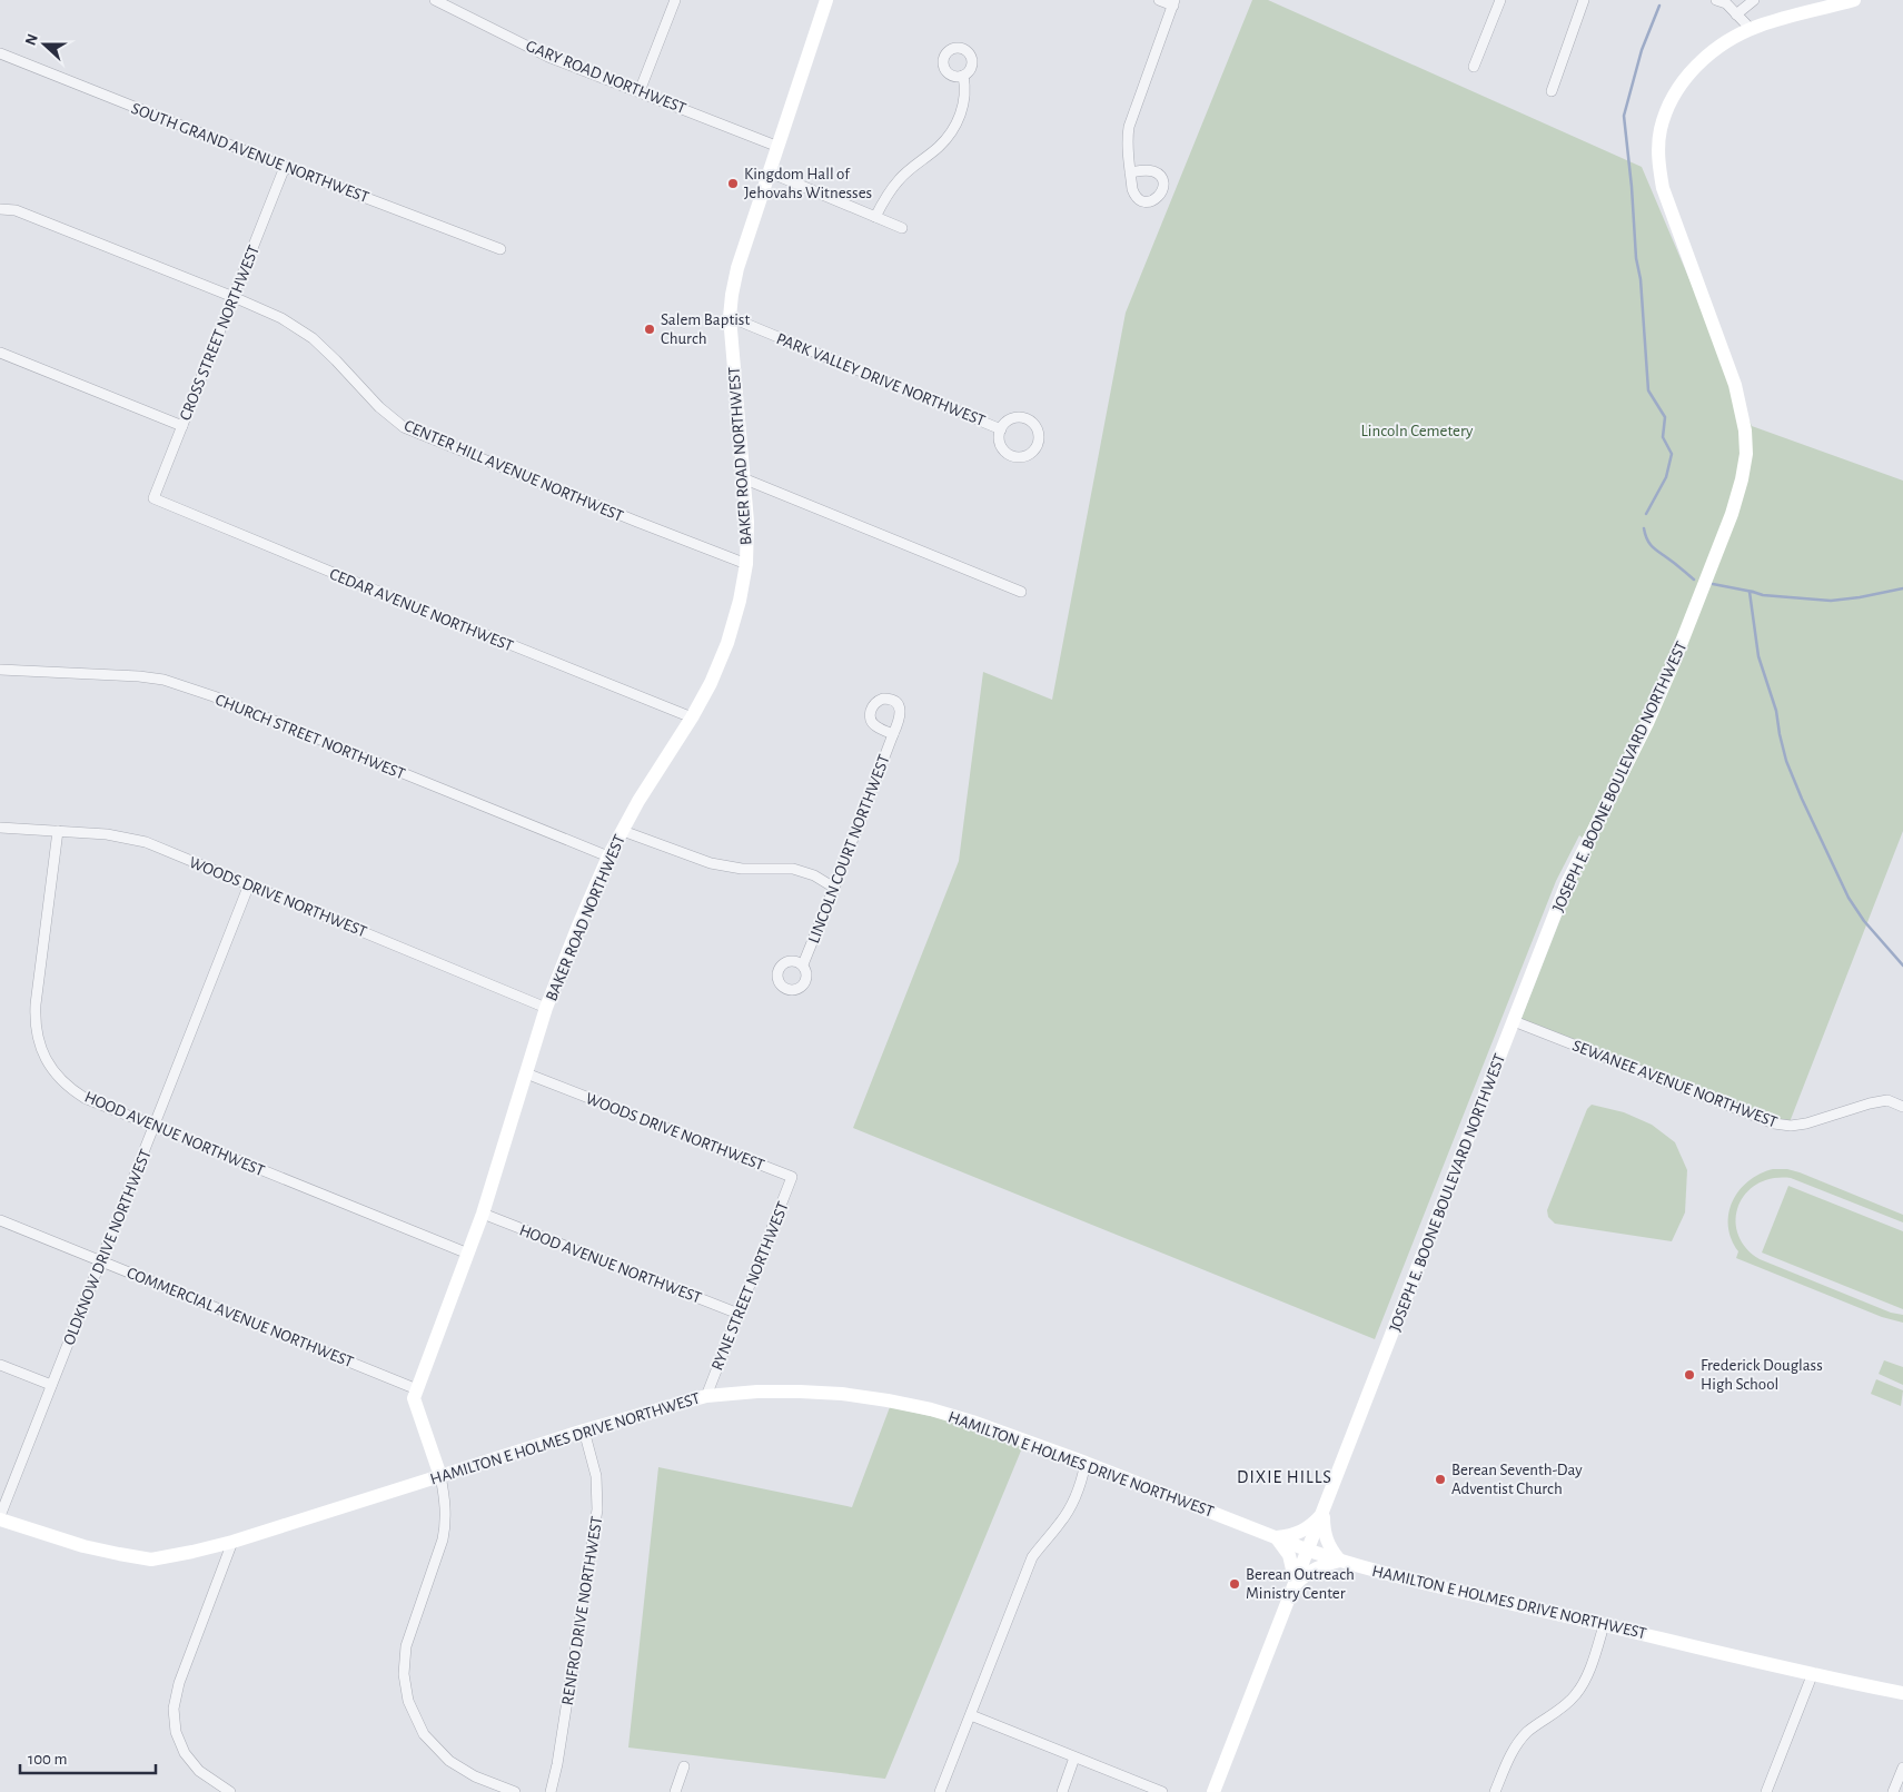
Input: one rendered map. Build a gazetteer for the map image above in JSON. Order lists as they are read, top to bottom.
{
  "streets": {
    "main road": ["BAKER ROAD NORTHWEST", "JOSEPH E. BOONE BOULEVARD NORTHWEST", "HAMILTON E HOLMES DRIVE NORTHWEST"],
    "street": [
      "GARY ROAD NORTHWEST",
      "SOUTH GRAND AVENUE NORTHWEST",
      "CROSS STREET NORTHWEST",
      "PARK VALLEY DRIVE NORTHWEST",
      "CENTER HILL AVENUE NORTHWEST",
      "CEDAR AVENUE NORTHWEST",
      "CHURCH STREET NORTHWEST",
      "LINCOLN COURT NORTHWEST",
      "WOODS DRIVE NORTHWEST",
      "SEWANEE AVENUE NORTHWEST",
      "HOOD AVENUE NORTHWEST",
      "OLDKNOW DRIVE NORTHWEST",
      "RYNE STREET NORTHWEST",
      "COMMERCIAL AVENUE NORTHWEST",
      "RENFRO DRIVE NORTHWEST"
    ]
  },
  "crossings": [
    ["GARY ROAD NORTHWEST", "BAKER ROAD NORTHWEST"],
    ["SOUTH GRAND AVENUE NORTHWEST", "CROSS STREET NORTHWEST"],
    ["CROSS STREET NORTHWEST", "CENTER HILL AVENUE NORTHWEST"],
    ["CROSS STREET NORTHWEST", "CEDAR AVENUE NORTHWEST"],
    ["PARK VALLEY DRIVE NORTHWEST", "BAKER ROAD NORTHWEST"],
    ["BAKER ROAD NORTHWEST", "CENTER HILL AVENUE NORTHWEST"],
    ["BAKER ROAD NORTHWEST", "CEDAR AVENUE NORTHWEST"],
    ["BAKER ROAD NORTHWEST", "CHURCH STREET NORTHWEST"],
    ["BAKER ROAD NORTHWEST", "WOODS DRIVE NORTHWEST"],
    ["BAKER ROAD NORTHWEST", "HOOD AVENUE NORTHWEST"],
    ["BAKER ROAD NORTHWEST", "COMMERCIAL AVENUE NORTHWEST"],
    ["BAKER ROAD NORTHWEST", "HAMILTON E HOLMES DRIVE NORTHWEST"],
    ["JOSEPH E. BOONE BOULEVARD NORTHWEST", "SEWANEE AVENUE NORTHWEST"],
    ["JOSEPH E. BOONE BOULEVARD NORTHWEST", "HAMILTON E HOLMES DRIVE NORTHWEST"],
    ["WOODS DRIVE NORTHWEST", "HOOD AVENUE NORTHWEST"],
    ["WOODS DRIVE NORTHWEST", "OLDKNOW DRIVE NORTHWEST"],
    ["WOODS DRIVE NORTHWEST", "RYNE STREET NORTHWEST"],
    ["HOOD AVENUE NORTHWEST", "OLDKNOW DRIVE NORTHWEST"],
    ["HOOD AVENUE NORTHWEST", "RYNE STREET NORTHWEST"],
    ["OLDKNOW DRIVE NORTHWEST", "COMMERCIAL AVENUE NORTHWEST"],
    ["OLDKNOW DRIVE NORTHWEST", "HAMILTON E HOLMES DRIVE NORTHWEST"],
    ["RYNE STREET NORTHWEST", "HAMILTON E HOLMES DRIVE NORTHWEST"],
    ["HAMILTON E HOLMES DRIVE NORTHWEST", "RENFRO DRIVE NORTHWEST"]
  ],
  "districts": ["DIXIE HILLS"],
  "parks": ["Lincoln Cemetery"],
  "places": [
    "Kingdom Hall of Jehovahs Witnesses",
    "Salem Baptist Church",
    "Frederick Douglass High School",
    "Berean Seventh-Day Adventist Church",
    "Berean Outreach Ministry Center"
  ],
  "scale_bar": "100 m",
  "north": "left"
}
